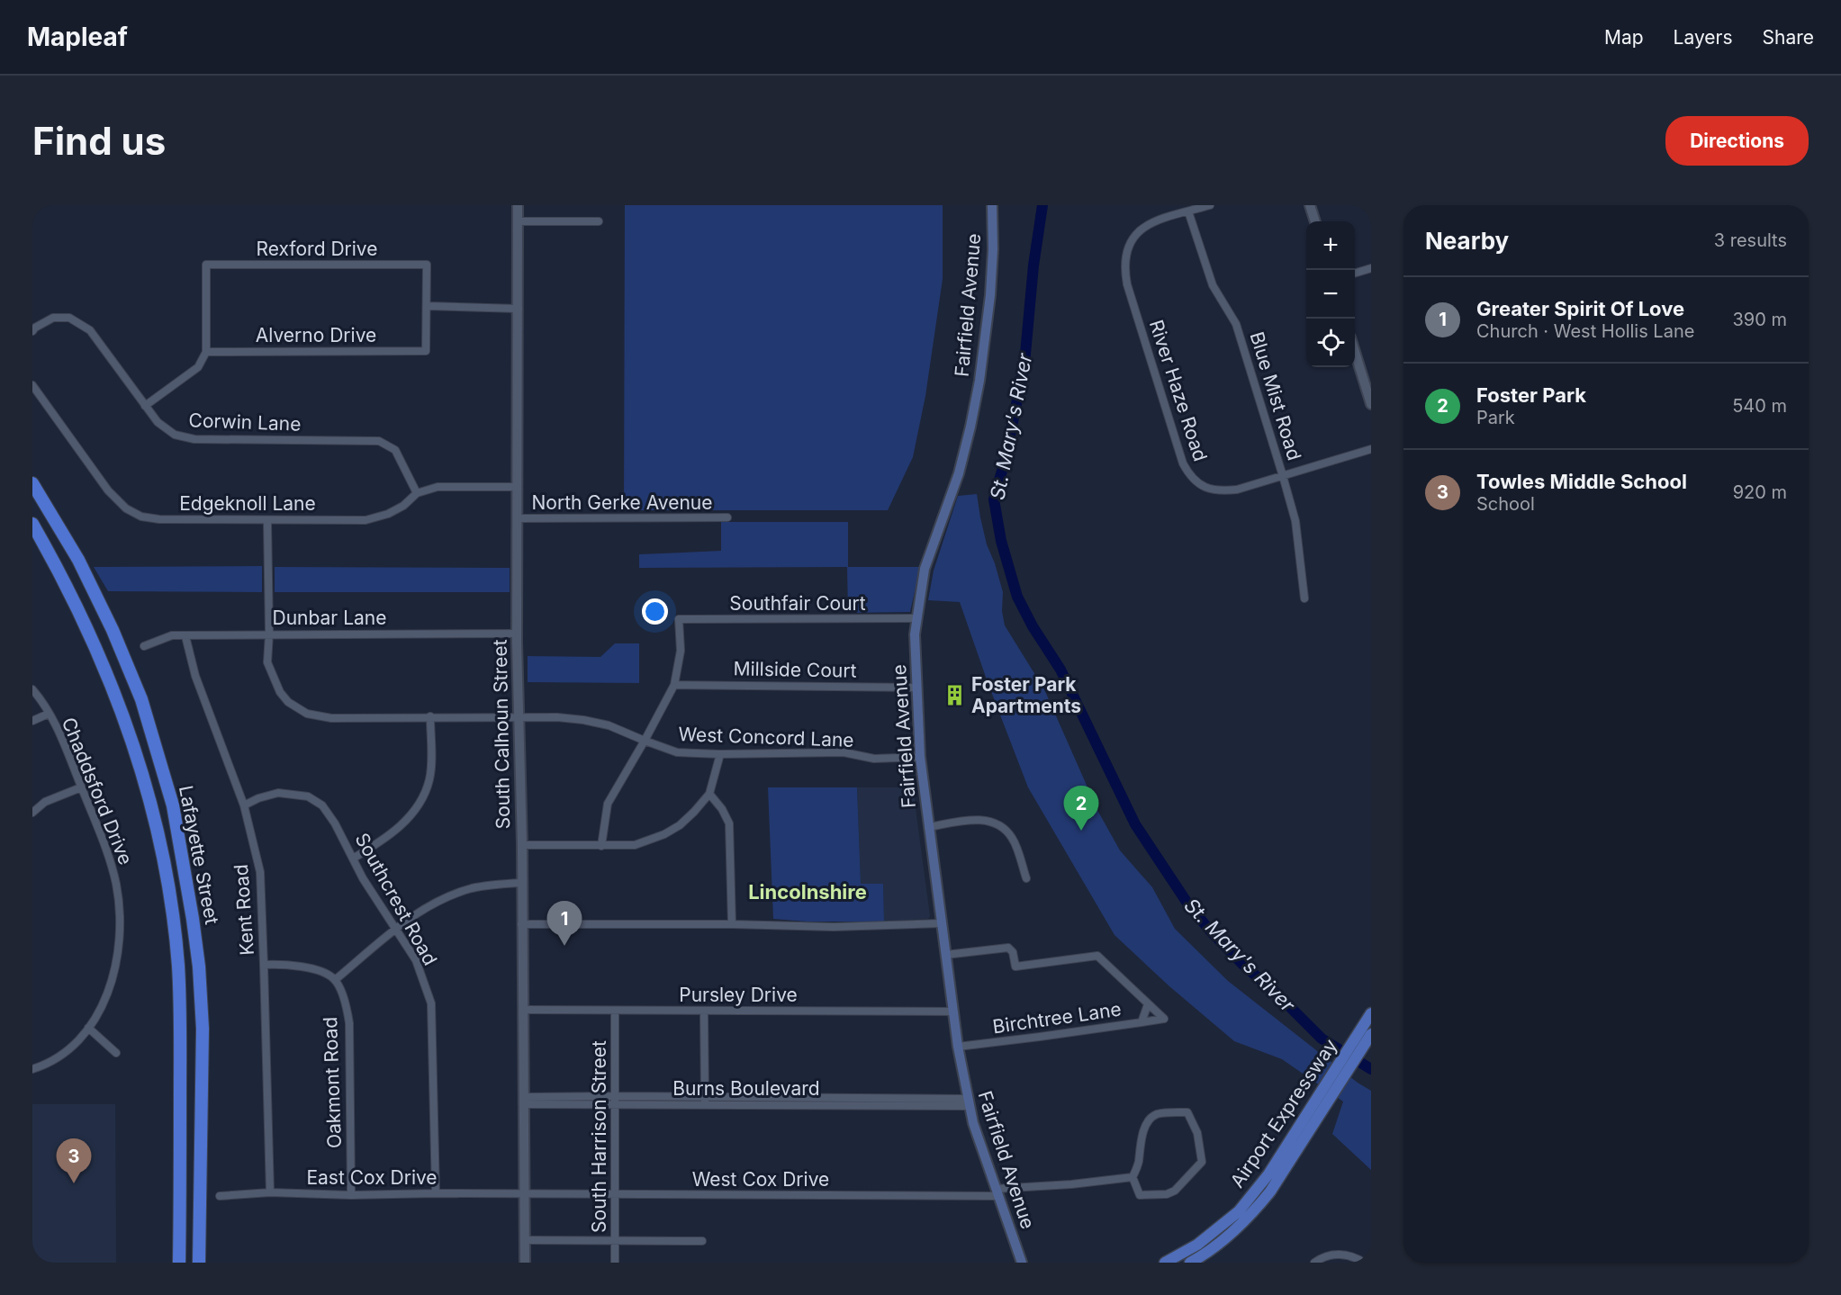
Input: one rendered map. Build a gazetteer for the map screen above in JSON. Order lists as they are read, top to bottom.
{
  "streets": {
    "highway": ["Lafayette Street"],
    "main road": ["Fairfield Avenue", "Airport Expressway"],
    "street": [
      "Rexford Drive",
      "Alverno Drive",
      "River Haze Road",
      "Blue Mist Road",
      "Corwin Lane",
      "North Gerke Avenue",
      "Edgeknoll Lane",
      "Southfair Court",
      "Dunbar Lane",
      "Millside Court",
      "South Calhoun Street",
      "West Concord Lane",
      "Chaddsford Drive",
      "Southcrest Road",
      "Kent Road",
      "Pursley Drive",
      "Birchtree Lane",
      "Oakmont Road",
      "Burns Boulevard",
      "South Harrison Street",
      "East Cox Drive",
      "West Cox Drive"
    ]
  },
  "crossings": [
    ["Rexford Drive", "Alverno Drive"],
    ["Fairfield Avenue", "Southfair Court"],
    ["Fairfield Avenue", "Millside Court"],
    ["Fairfield Avenue", "West Concord Lane"],
    ["Fairfield Avenue", "Pursley Drive"],
    ["Fairfield Avenue", "Birchtree Lane"],
    ["Fairfield Avenue", "Burns Boulevard"],
    ["Fairfield Avenue", "West Cox Drive"],
    ["River Haze Road", "Blue Mist Road"],
    ["Corwin Lane", "Edgeknoll Lane"],
    ["North Gerke Avenue", "South Calhoun Street"],
    ["Edgeknoll Lane", "South Calhoun Street"],
    ["Southfair Court", "Millside Court"],
    ["Dunbar Lane", "South Calhoun Street"],
    ["Dunbar Lane", "West Concord Lane"],
    ["Dunbar Lane", "Kent Road"],
    ["South Calhoun Street", "West Concord Lane"],
    ["South Calhoun Street", "Pursley Drive"],
    ["South Calhoun Street", "Burns Boulevard"],
    ["South Calhoun Street", "East Cox Drive"],
    ["South Calhoun Street", "West Cox Drive"],
    ["Southcrest Road", "Kent Road"],
    ["Southcrest Road", "East Cox Drive"],
    ["Kent Road", "East Cox Drive"],
    ["Pursley Drive", "South Harrison Street"],
    ["Oakmont Road", "East Cox Drive"],
    ["Burns Boulevard", "South Harrison Street"],
    ["South Harrison Street", "West Cox Drive"],
    ["East Cox Drive", "West Cox Drive"]
  ],
  "districts": ["Lincolnshire"],
  "water": ["St. Mary's River"],
  "places": {
    "building": ["Foster Park Apartments"]
  },
  "page": {
    "header": "Mapleaf",
    "nav": ["Map", "Layers", "Share"],
    "buttons": "Directions",
    "title": "Find us",
    "heading": ["Nearby", "3 results"],
    "map_buttons": ["+", "−"],
    "list": [
      {
        "mark": "1",
        "name": "Greater Spirit Of Love",
        "note": "Church · West Hollis Lane",
        "value": "390 m"
      },
      {
        "mark": "2",
        "name": "Foster Park",
        "note": "Park",
        "value": "540 m"
      },
      {
        "mark": "3",
        "name": "Towles Middle School",
        "note": "School",
        "value": "920 m"
      }
    ],
    "pins": ["2", "1", "3"]
  }
}
